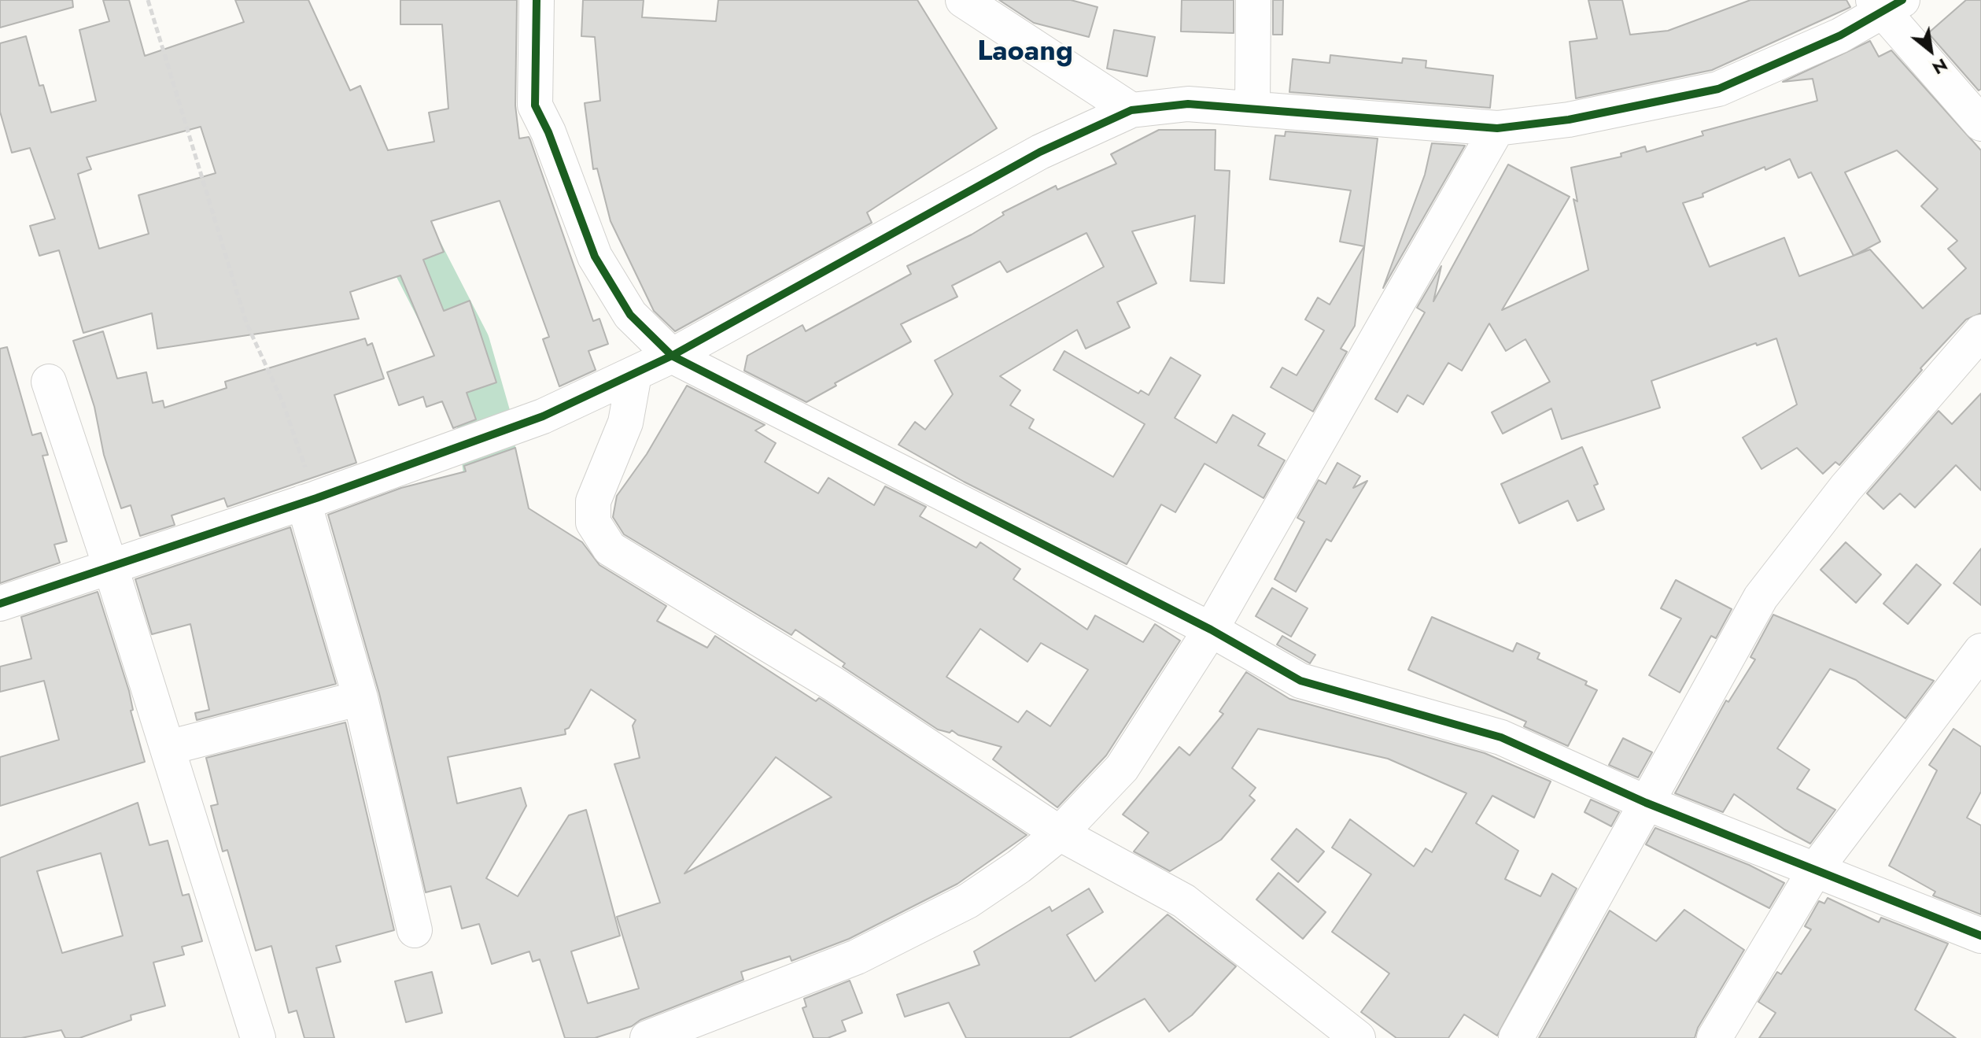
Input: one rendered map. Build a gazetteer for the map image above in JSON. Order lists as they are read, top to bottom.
{
  "districts": ["Laoang"],
  "north": "bottom right"
}
